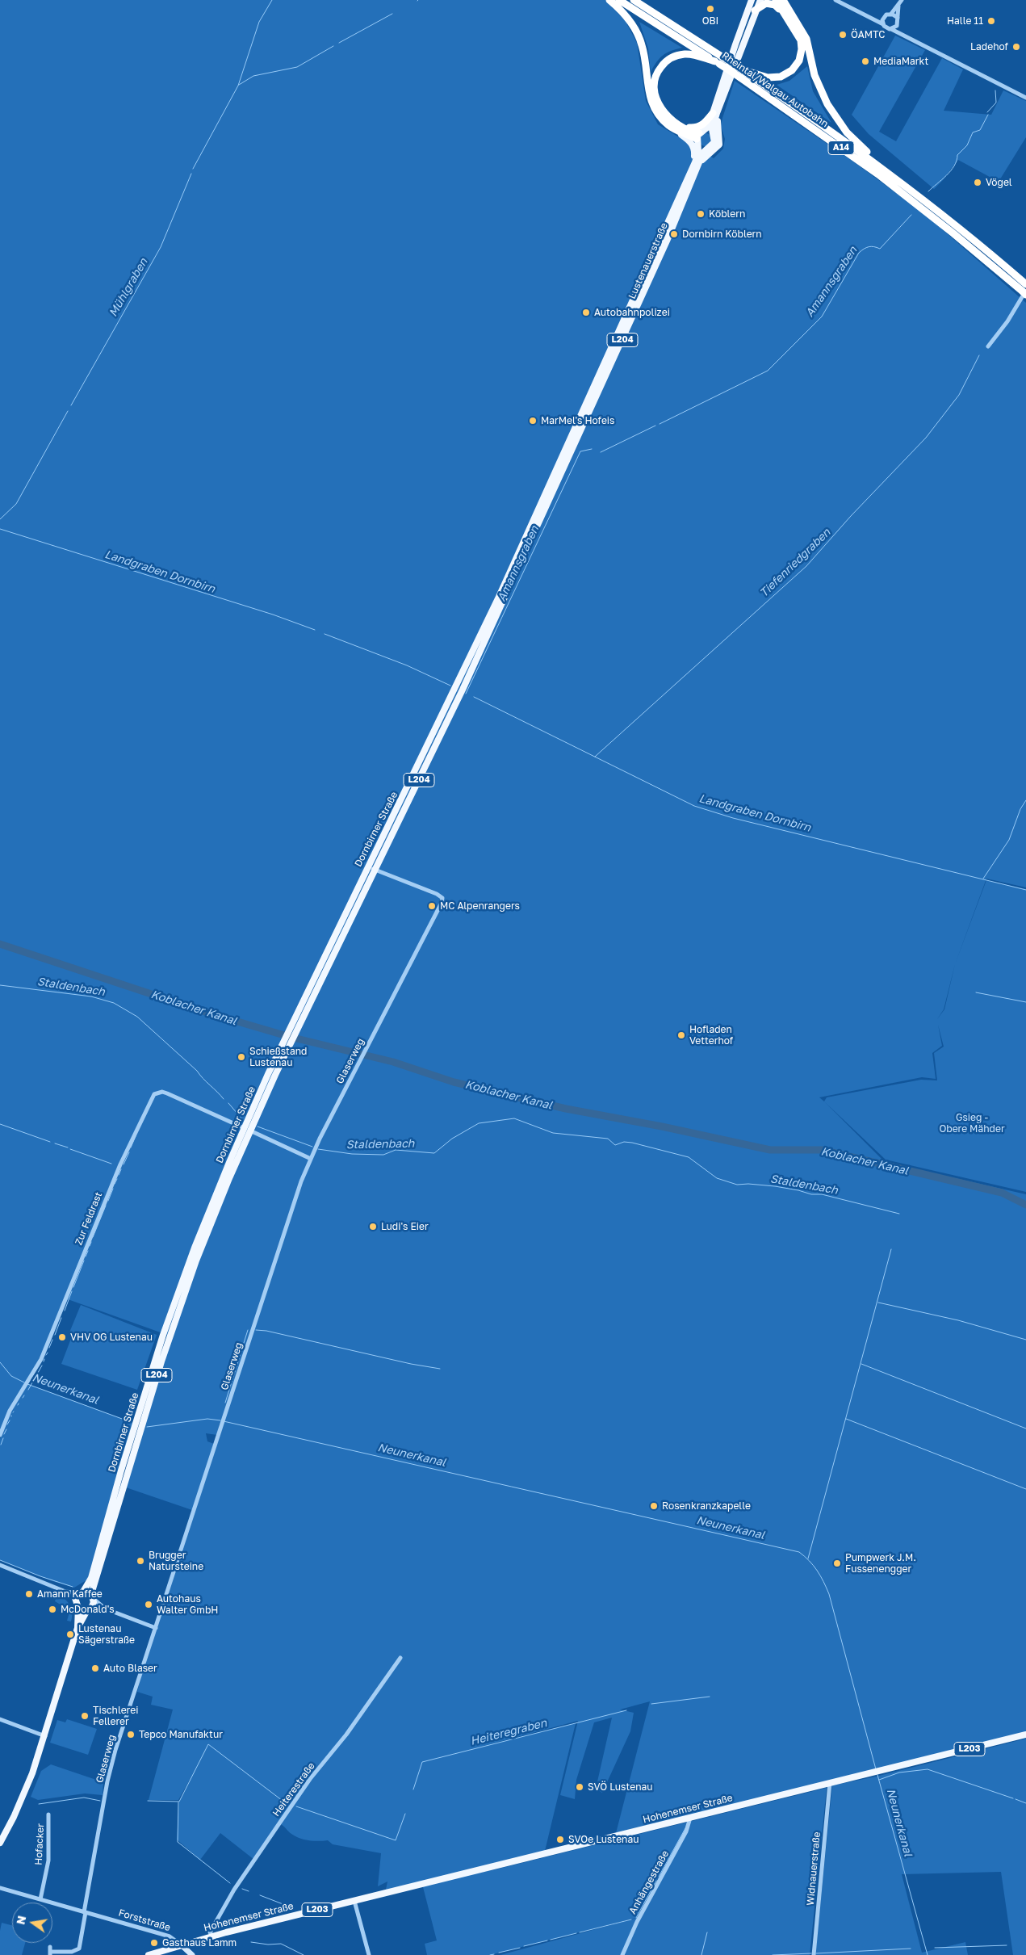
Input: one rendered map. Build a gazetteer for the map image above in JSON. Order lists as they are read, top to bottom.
{
  "streets": {
    "highway": ["Rheintal/Walgau Autobahn", "A14"],
    "main road": [
      "Lustenauerstraße",
      "L204",
      "Dornbirner Straße",
      "L203",
      "Hohenemser Straße"
    ],
    "street": [
      "Glaserweg",
      "Zur Feldrast",
      "Heiterestraße",
      "Hofacker",
      "Widnauerstraße",
      "Anhängestraße",
      "Forststraße"
    ]
  },
  "crossings": [
    ["Lustenauerstraße", "L204"],
    ["Lustenauerstraße", "Dornbirner Straße"],
    ["Dornbirner Straße", "Glaserweg"],
    ["Glaserweg", "Forststraße"],
    ["Heiterestraße", "Hohenemser Straße"],
    ["Hohenemser Straße", "Widnauerstraße"],
    ["Hohenemser Straße", "Anhängestraße"],
    ["Hohenemser Straße", "Forststraße"],
    ["Hofacker", "Forststraße"]
  ],
  "water": [
    "Amannsgraben",
    "Mühlgraben",
    "Tiefenriedgraben",
    "Landgraben Dornbirn",
    "Staldenbach",
    "Koblacher Kanal",
    "Neunerkanal",
    "Heiteregraben"
  ],
  "parks": ["Gsieg - Obere Mähder"],
  "places": [
    "OBI",
    "Halle 11",
    "ÖAMTC",
    "Ladehof",
    "MediaMarkt",
    "Vögel",
    "Köblern",
    "Dornbirn Köblern",
    "Autobahnpolizei",
    "MarMel's Hofeis",
    "MC Alpenrangers",
    "Hofladen Vetterhof",
    "Schießstand Lustenau",
    "Ludi's Eier",
    "VHV OG Lustenau",
    "Rosenkranzkapelle",
    "Brugger Natursteine",
    "Pumpwerk J.M. Fussenengger",
    "Amann Kaffee",
    "Autohaus Walter GmbH",
    "McDonald's",
    "Lustenau Sägerstraße",
    "Auto Blaser",
    "Tischlerei Fellerer",
    "Tepco Manufaktur",
    "SVÖ Lustenau",
    "SVOe Lustenau",
    "Gasthaus Lamm"
  ],
  "north": "left"
}
